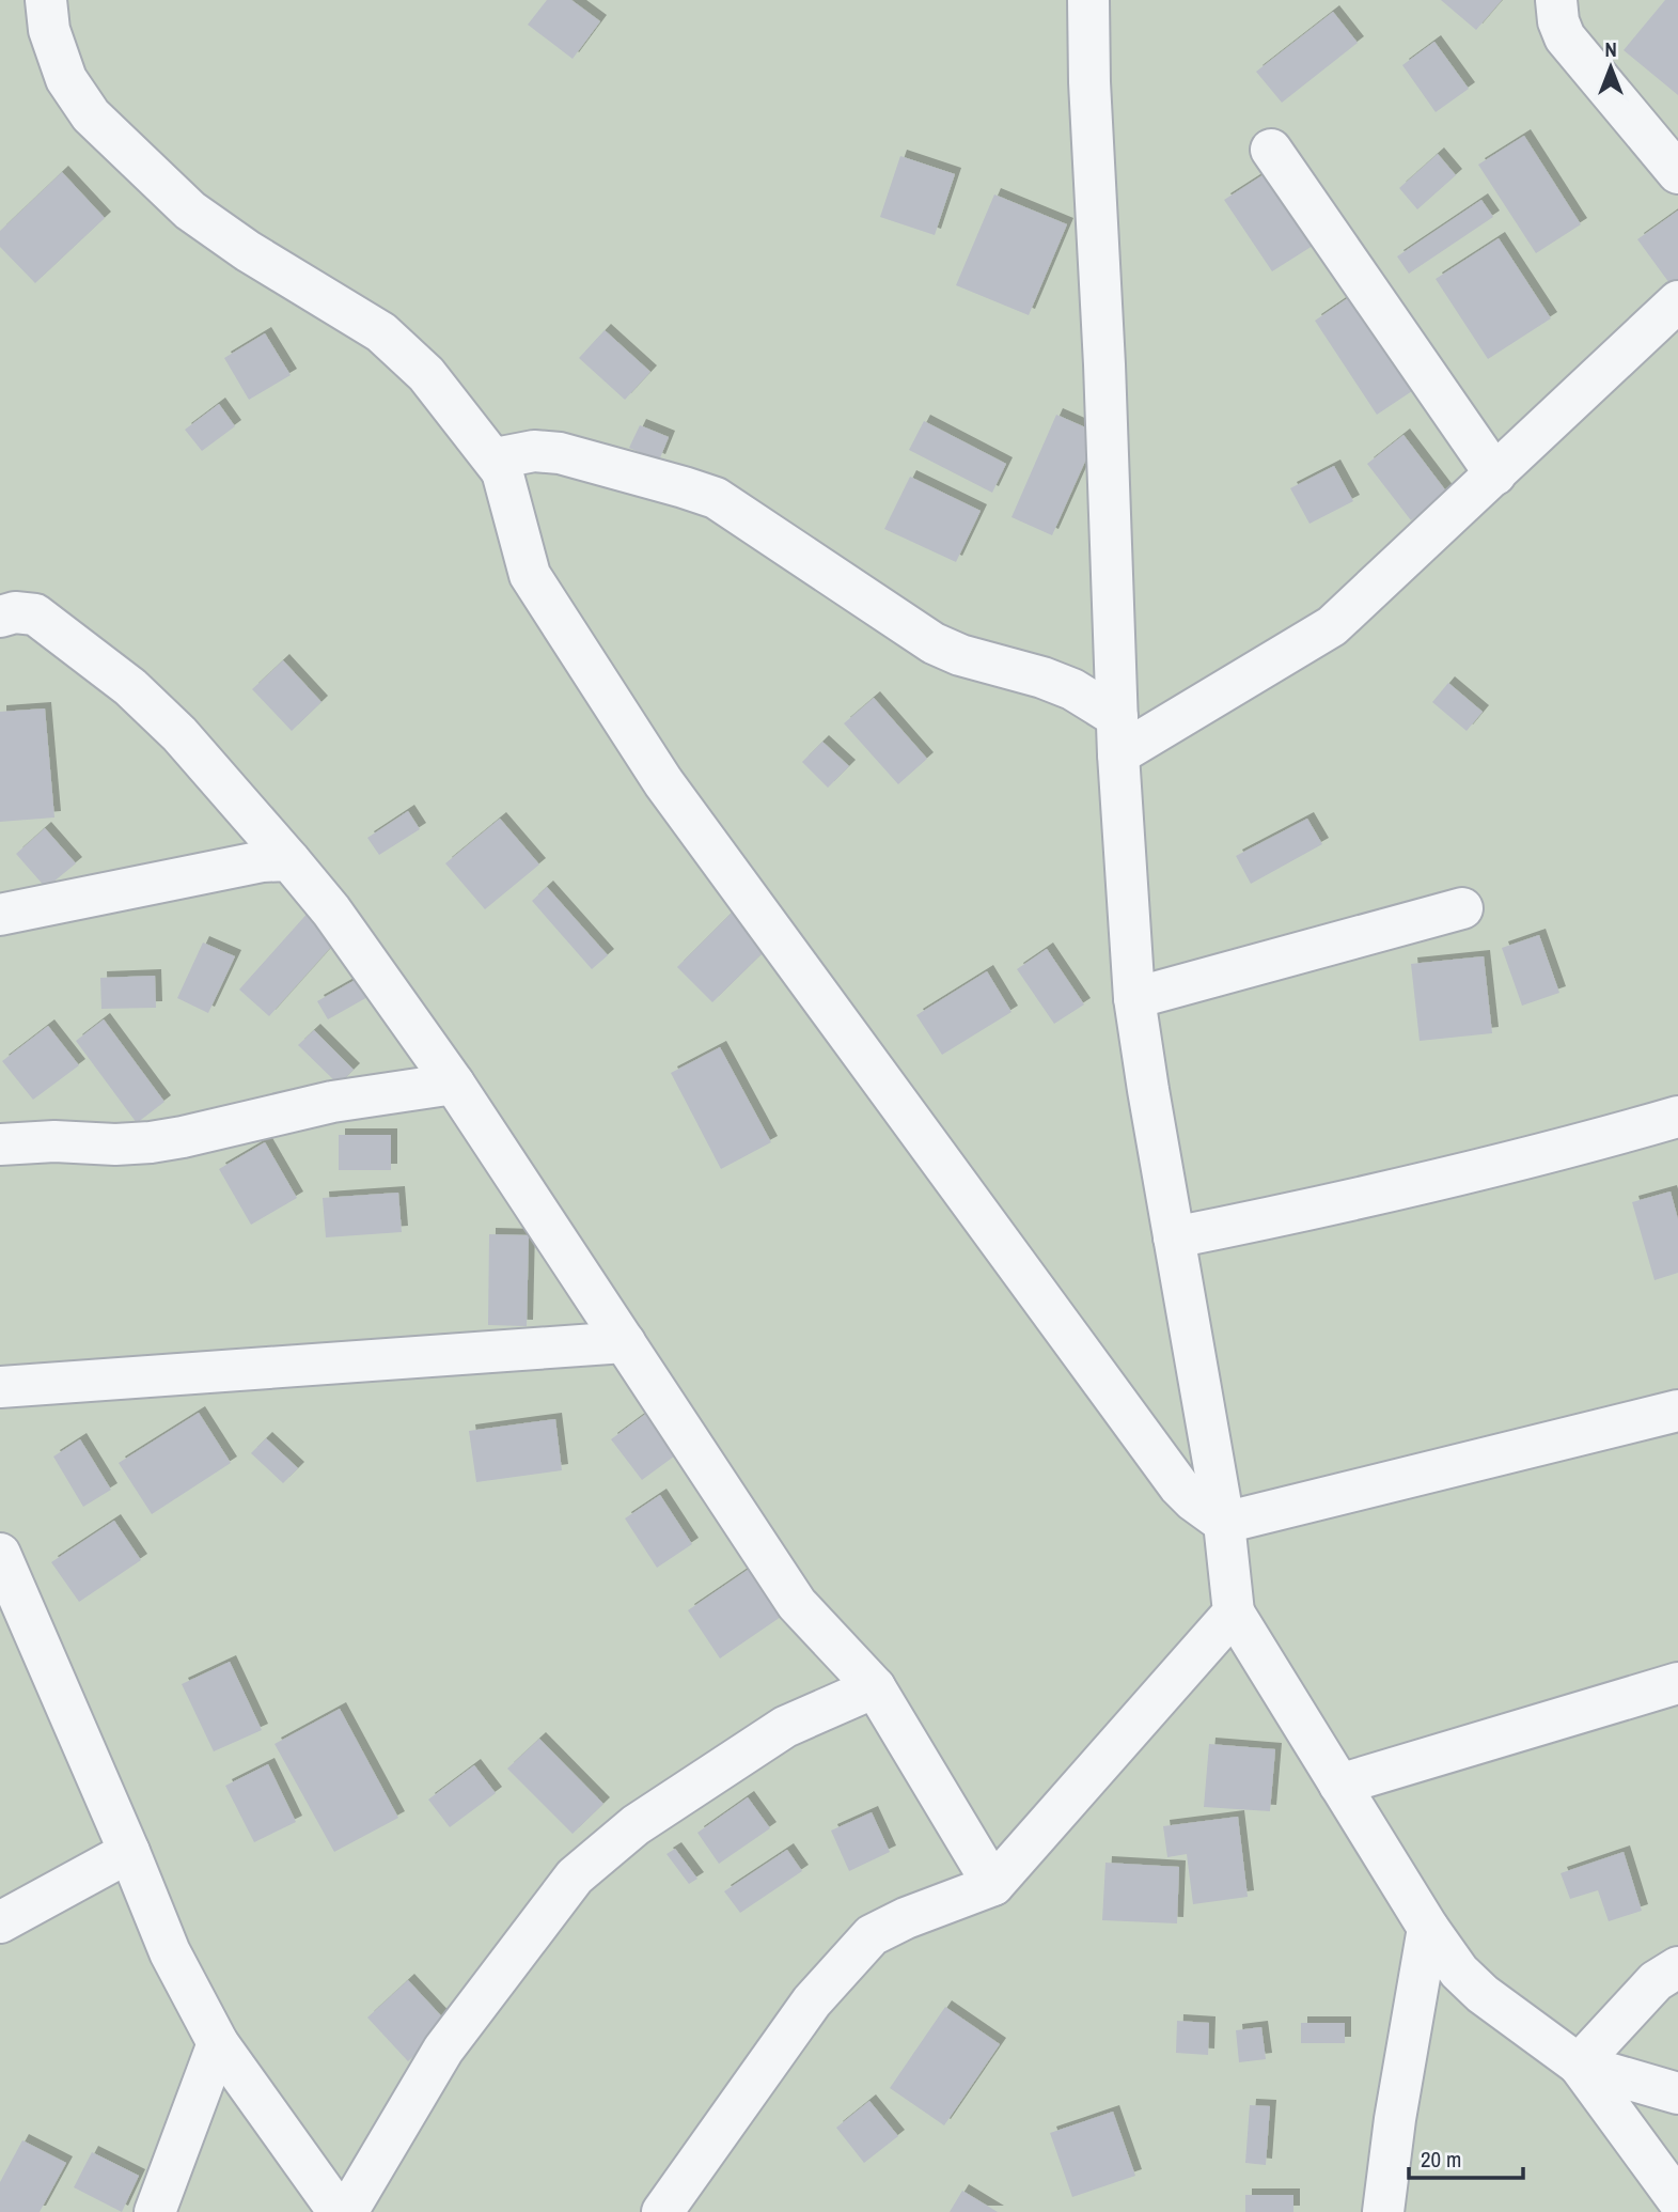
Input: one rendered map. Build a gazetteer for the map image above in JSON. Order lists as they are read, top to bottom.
{
  "scale_bar": "20 m",
  "north": "top"
}
